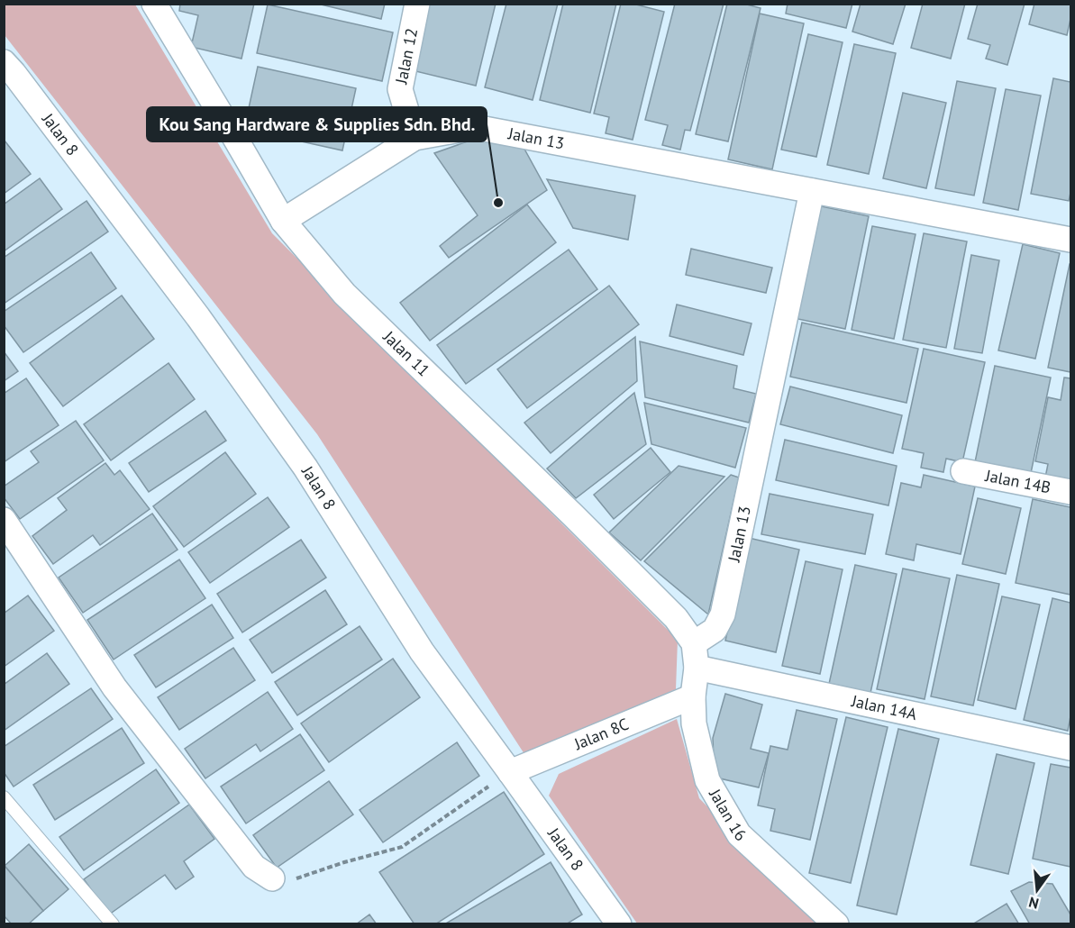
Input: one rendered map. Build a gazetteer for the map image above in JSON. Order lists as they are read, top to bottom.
{
  "streets": {
    "street": [
      "Jalan 12",
      "Jalan 8",
      "Jalan 13",
      "Jalan 11",
      "Jalan 14B",
      "Jalan 14A",
      "Jalan 8C",
      "Jalan 16"
    ]
  },
  "crossings": [
    ["Jalan 12", "Jalan 13"],
    ["Jalan 8", "Jalan 8C"],
    ["Jalan 13", "Jalan 11"],
    ["Jalan 11", "Jalan 14A"],
    ["Jalan 11", "Jalan 16"],
    ["Jalan 14A", "Jalan 16"],
    ["Jalan 8C", "Jalan 16"]
  ],
  "places": ["Kou Sang Hardware & Supplies Sdn. Bhd."],
  "north": "bottom"
}
